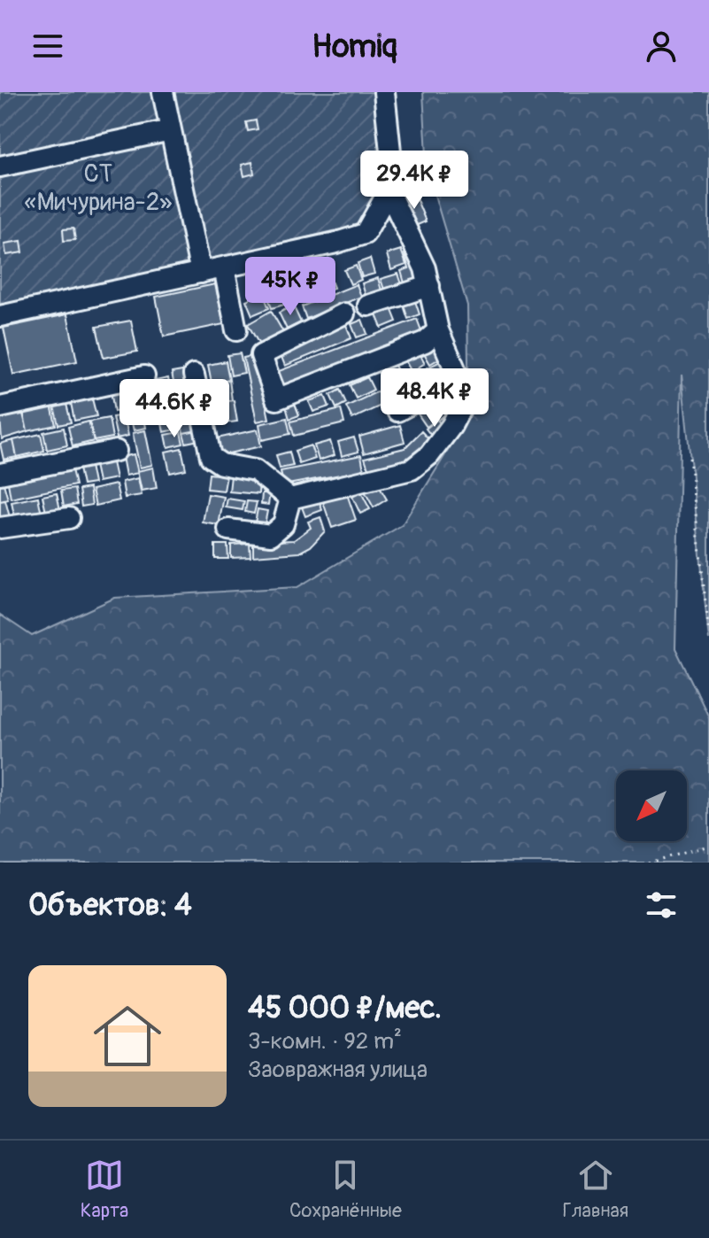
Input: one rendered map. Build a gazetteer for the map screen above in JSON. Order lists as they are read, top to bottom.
{
  "parks": ["СТ «Мичурина-2»"],
  "north": "bottom left",
  "page": {
    "header": "Homiq",
    "price": [
      "29.4K ₽",
      "45K ₽",
      "48.4K ₽",
      "44.6K ₽"
    ],
    "heading": "Объектов: 4",
    "list": [
      {
        "name": "45 000 ₽/мес.",
        "note": "3-комн. · 92 m² · Заовражная улица"
      }
    ],
    "tabs": ["Карта", "Сохранённые", "Главная"]
  }
}
